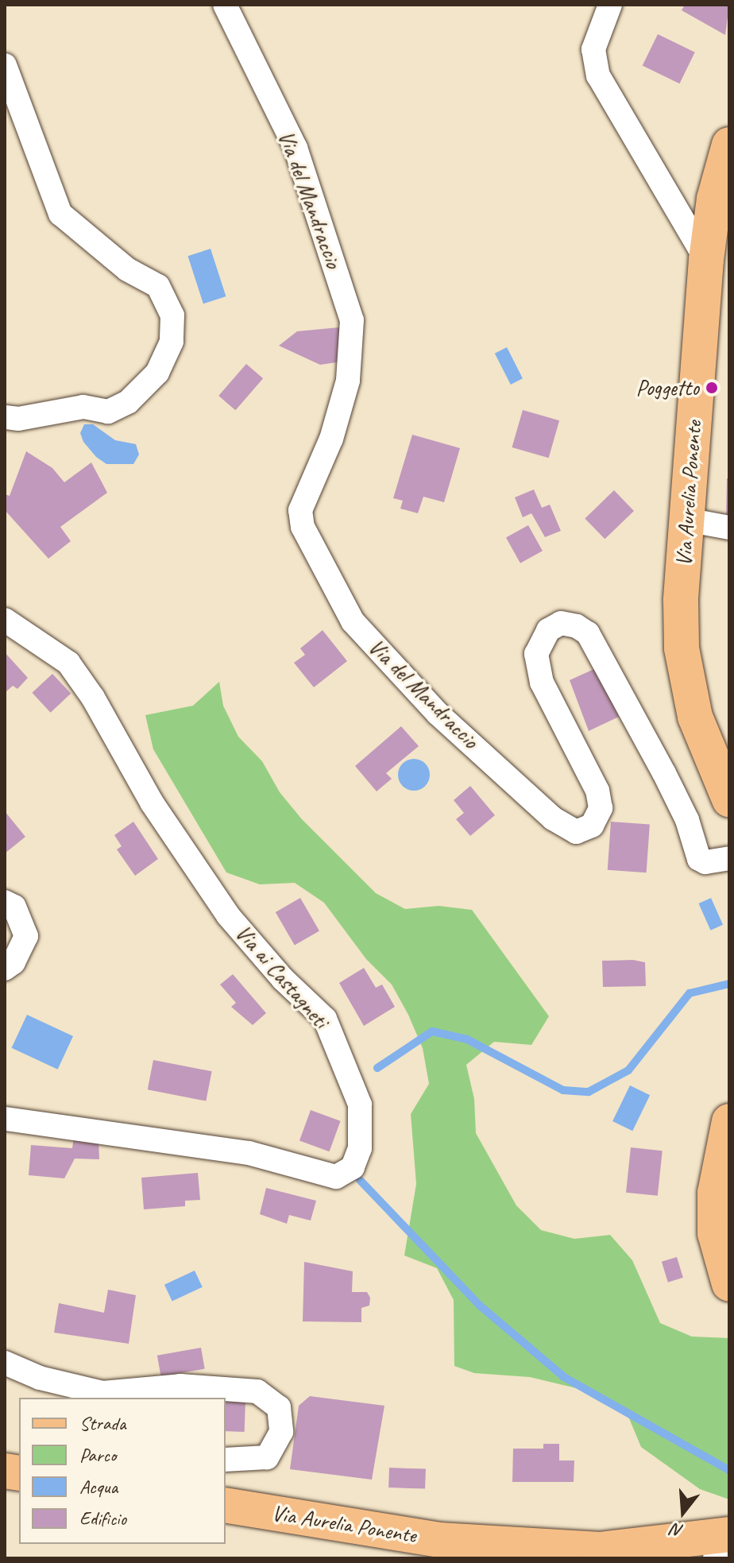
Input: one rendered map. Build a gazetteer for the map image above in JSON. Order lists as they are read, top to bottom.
{
  "streets": {
    "main road": ["Via Aurelia Ponente"],
    "street": ["Via del Mandraccio", "Via ai Castagneti"]
  },
  "places": ["Poggetto"],
  "legend": [
    "Strada",
    "Parco",
    "Acqua",
    "Edificio"
  ],
  "north": "bottom"
}
